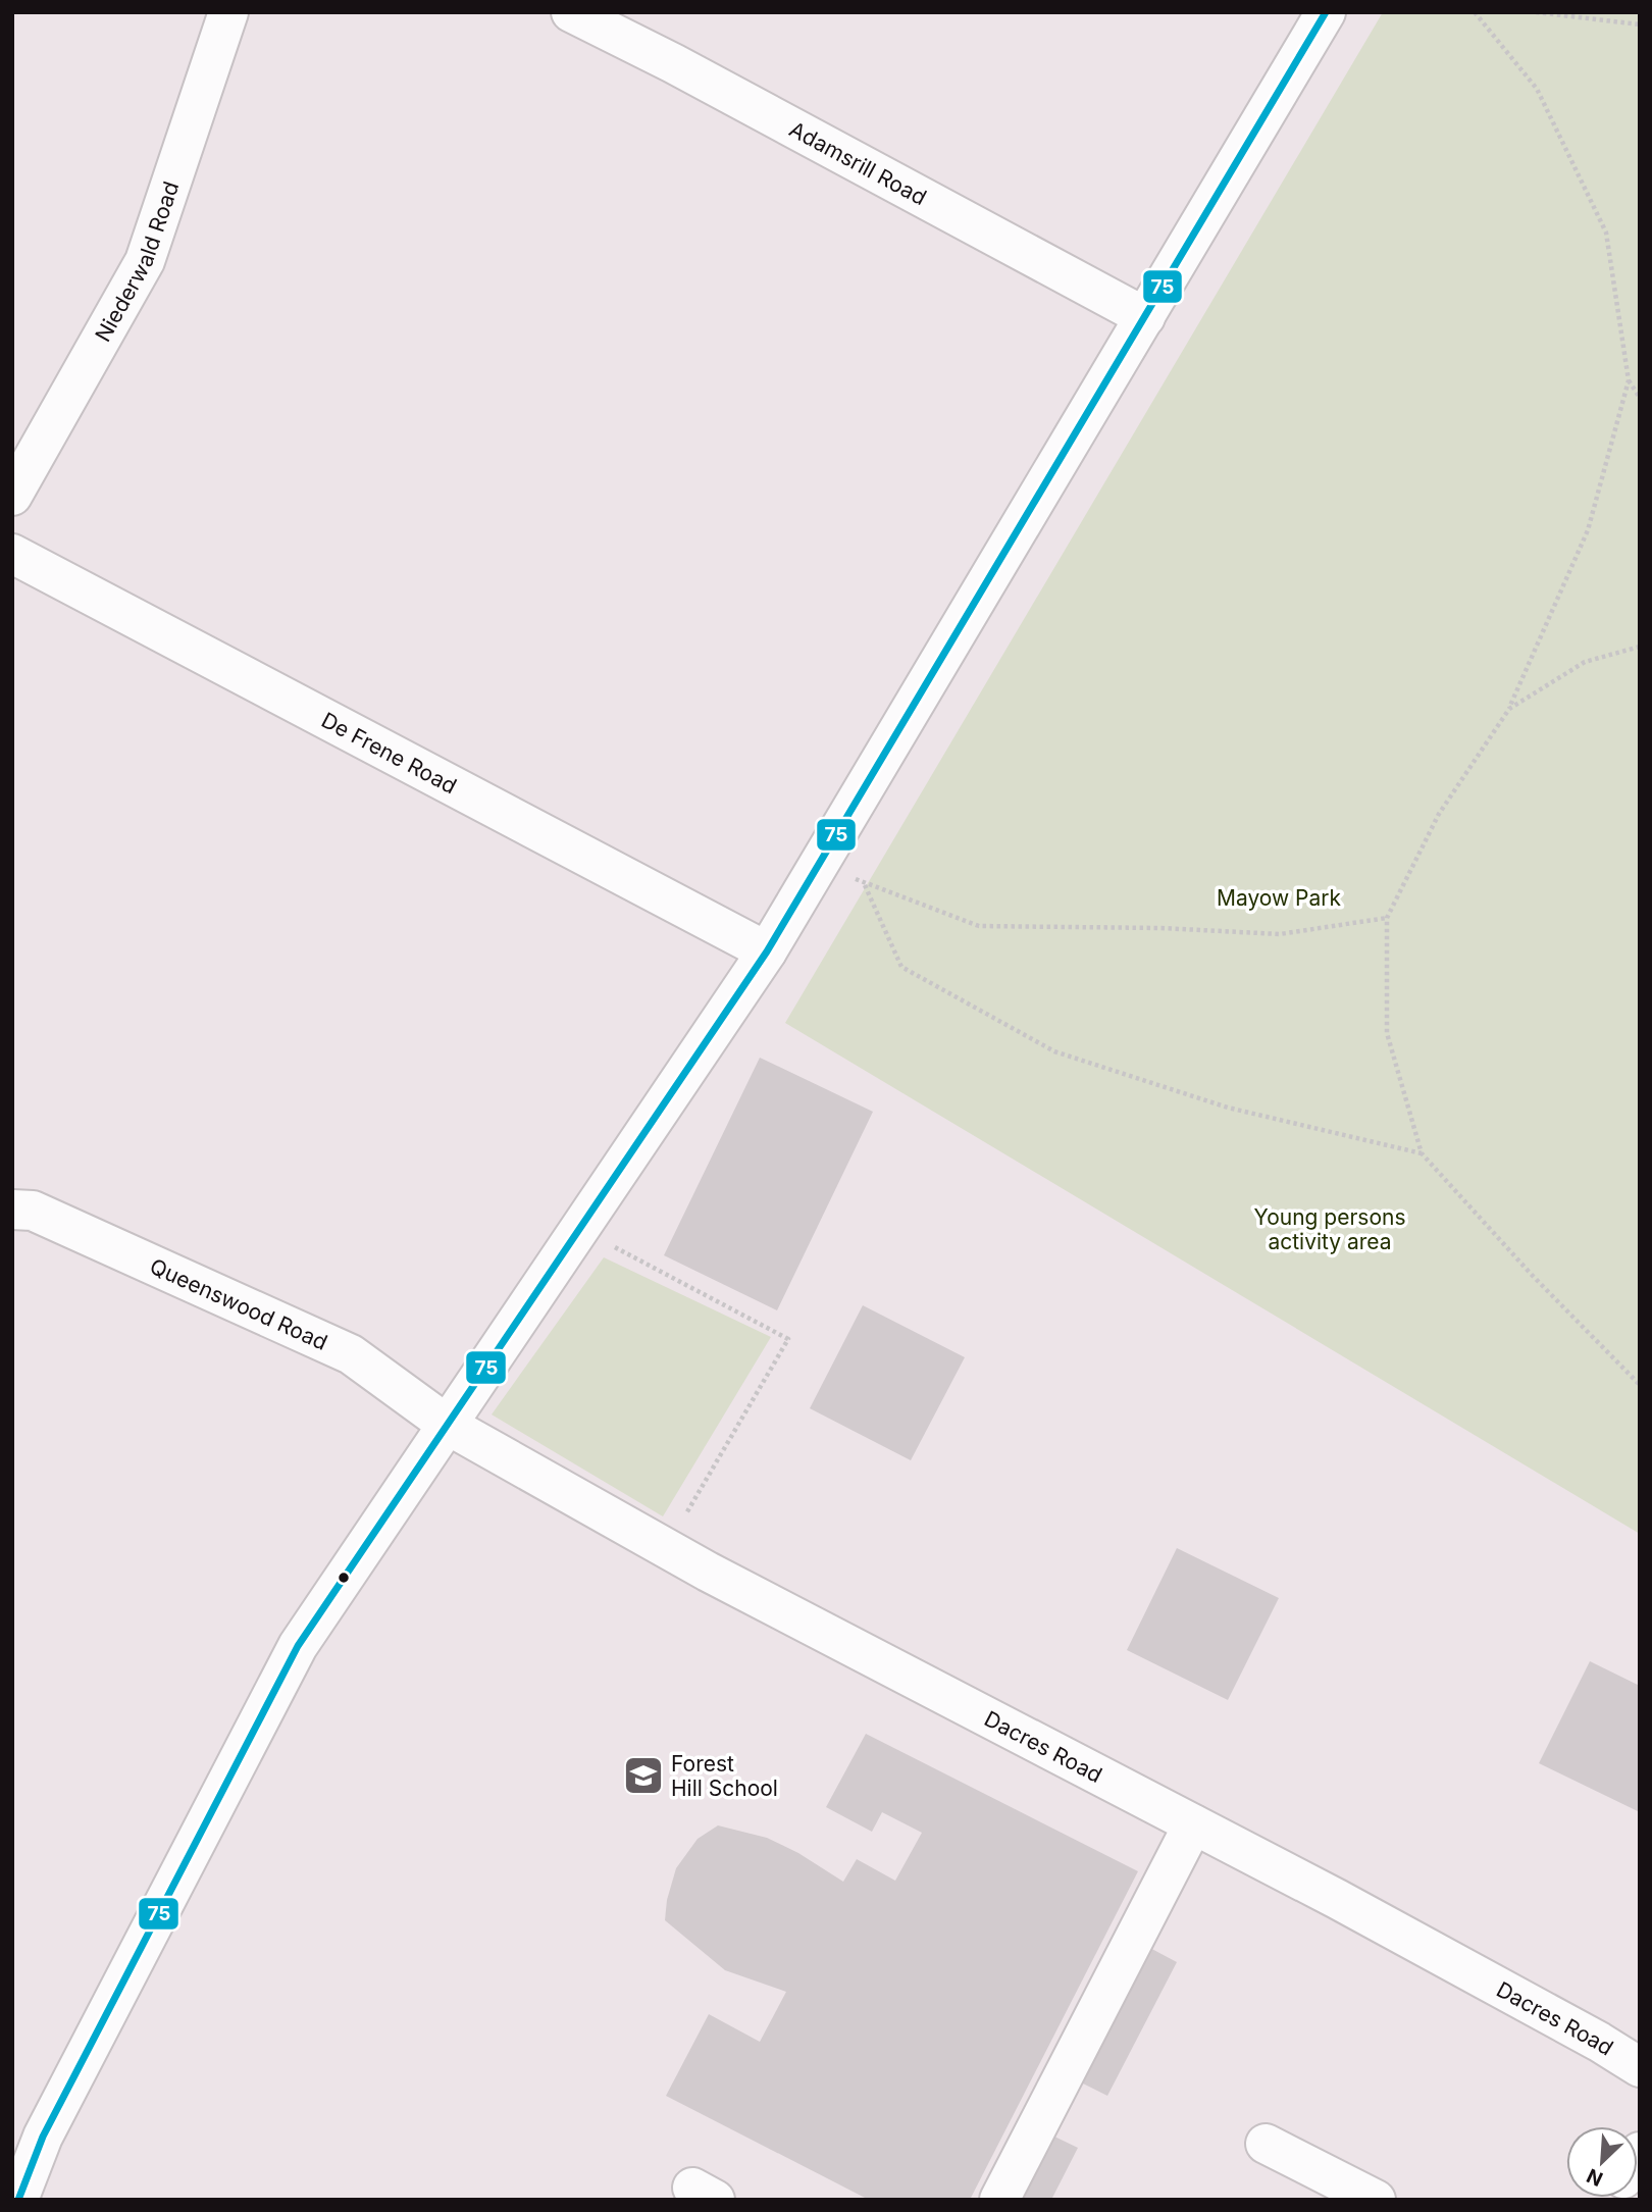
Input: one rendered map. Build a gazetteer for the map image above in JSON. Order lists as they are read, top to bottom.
{
  "streets": {
    "street": [
      "Adamsrill Road",
      "Niederwald Road",
      "De Frene Road",
      "Queenswood Road",
      "Dacres Road"
    ]
  },
  "crossings": [
    ["Queenswood Road", "Dacres Road"]
  ],
  "parks": ["Mayow Park", "Young persons activity area"],
  "places": {
    "school or university": ["Forest Hill School"]
  },
  "lines": ["transit line 75"],
  "north": "bottom left"
}
